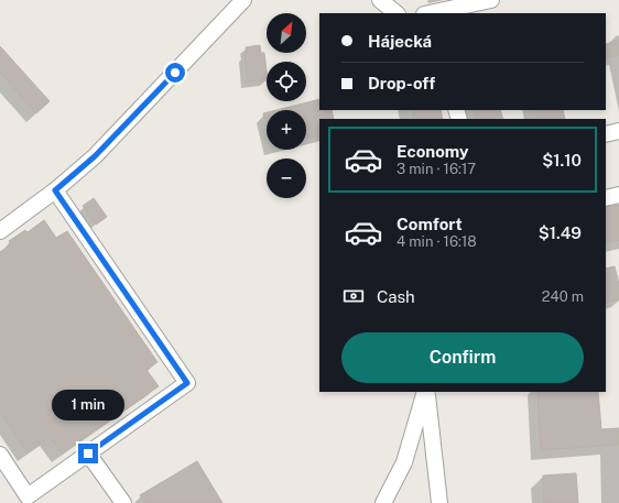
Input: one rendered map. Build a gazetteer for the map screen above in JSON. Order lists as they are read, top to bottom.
{
  "north": "top right",
  "page": {
    "map_buttons": ["+", "−"],
    "banner": ["Hájecká", "Drop-off"],
    "list": [
      {
        "name": "Economy",
        "note": "3 min · 16:17",
        "value": "$1.10"
      },
      {
        "name": "Comfort",
        "note": "4 min · 16:18",
        "value": "$1.49"
      }
    ],
    "pay": ["Cash", "240 m"],
    "buttons": "Confirm",
    "bubble": "1 min"
  }
}
